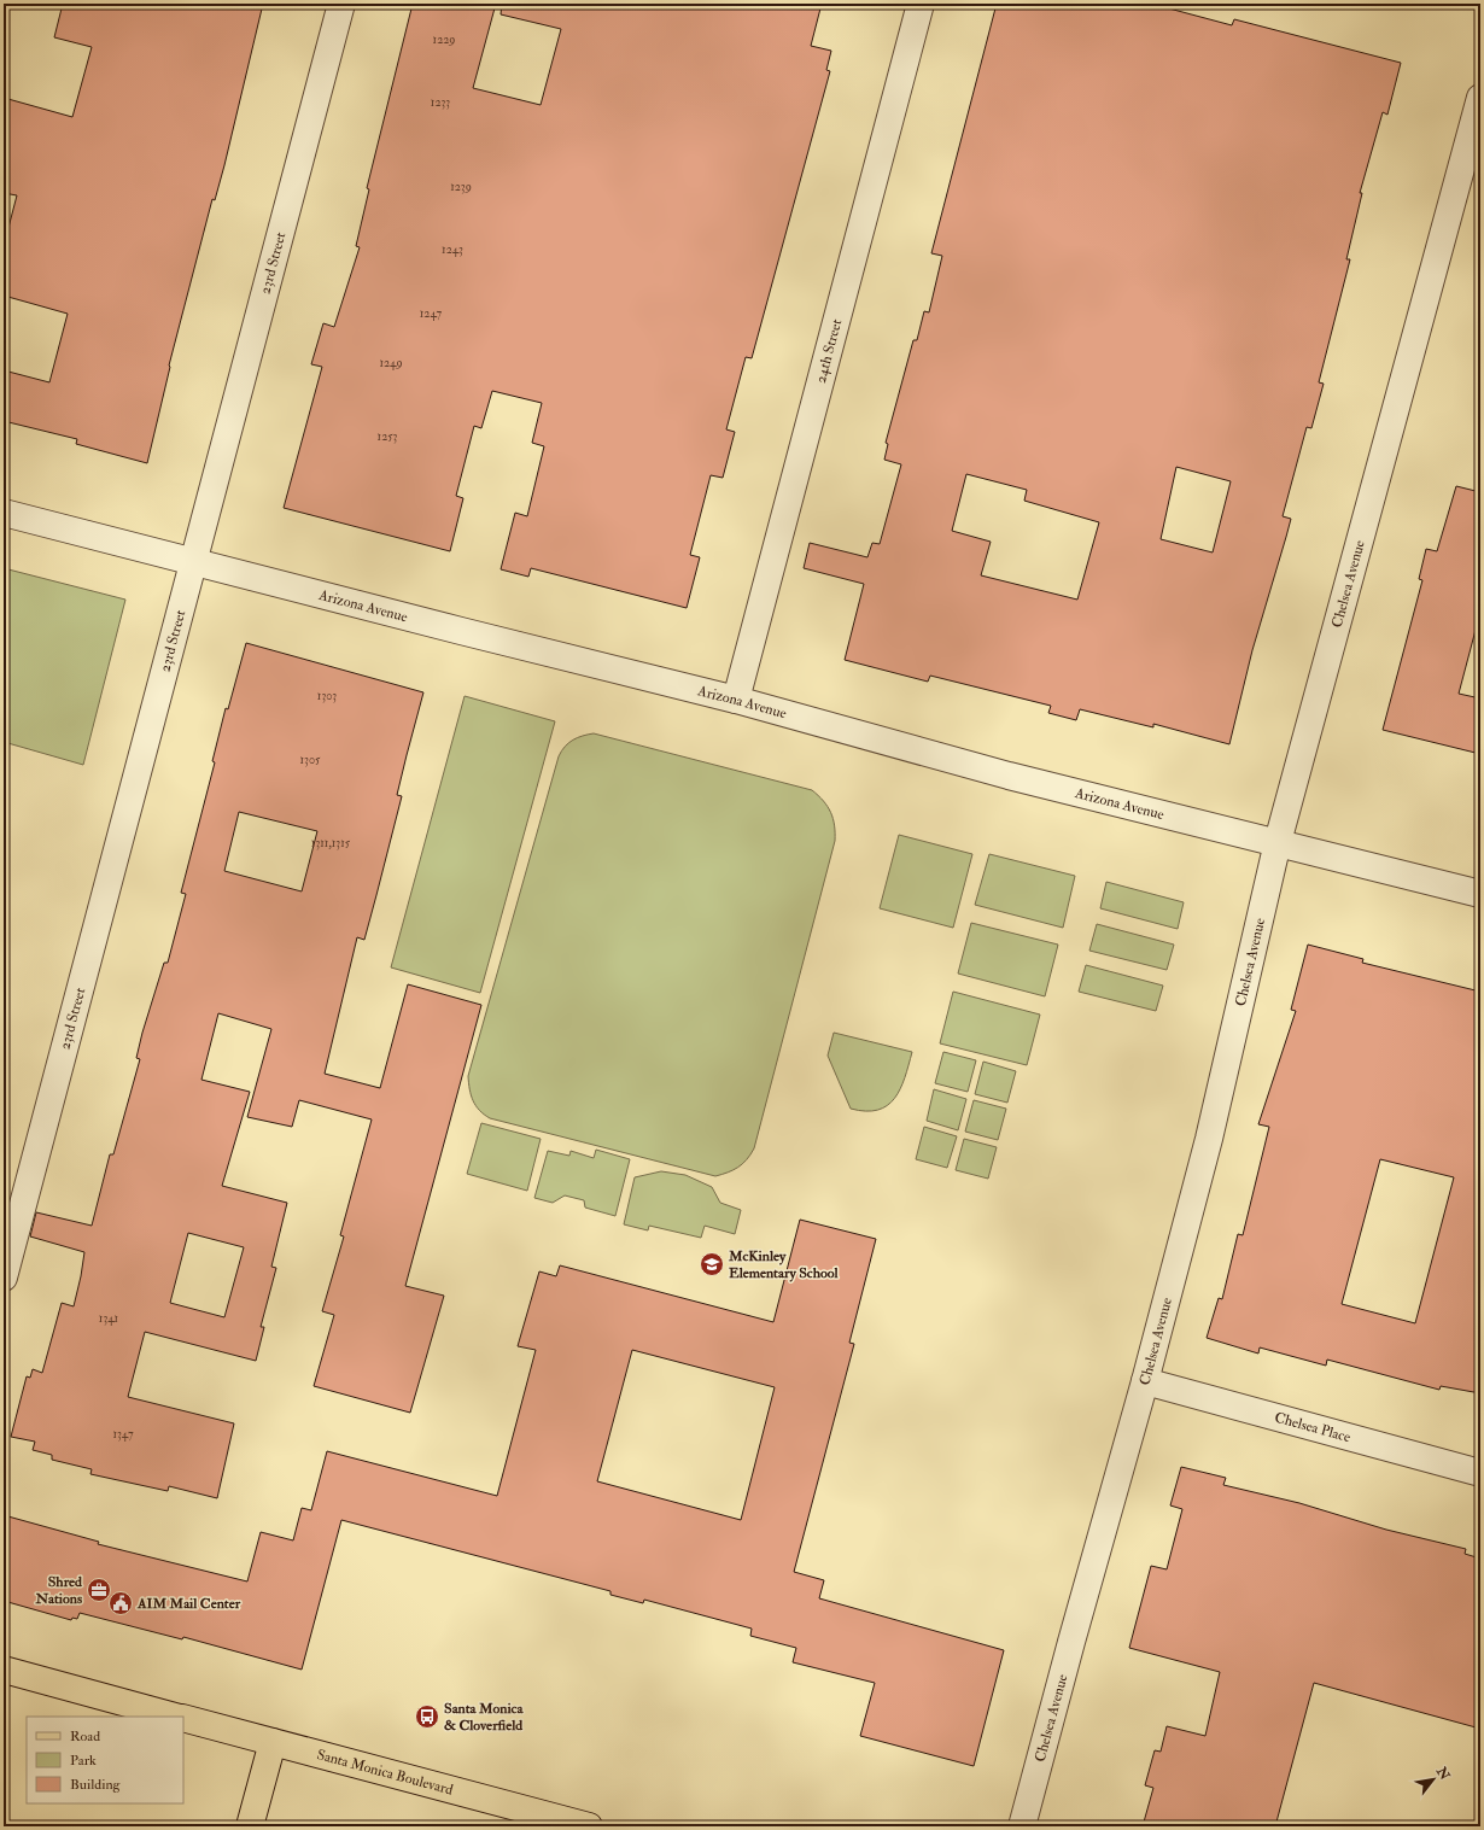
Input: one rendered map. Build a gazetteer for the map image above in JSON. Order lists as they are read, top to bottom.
{
  "streets": {
    "main road": ["Santa Monica Boulevard"],
    "street": [
      "23rd Street",
      "24th Street",
      "Chelsea Avenue",
      "Arizona Avenue",
      "Chelsea Place"
    ]
  },
  "crossings": [
    ["23rd Street", "Arizona Avenue"],
    ["24th Street", "Arizona Avenue"],
    ["Chelsea Avenue", "Arizona Avenue"],
    ["Chelsea Avenue", "Chelsea Place"]
  ],
  "places": {
    "school or university": ["McKinley Elementary School"],
    "office": ["Shred Nations"],
    "public building": ["AIM Mail Center"],
    "bus stop": ["Santa Monica & Cloverfield"]
  },
  "house_numbers": [
    "1229",
    "1233",
    "1239",
    "1243",
    "1247",
    "1249",
    "1253",
    "1303",
    "1305",
    "1311,1315",
    "1341",
    "1347"
  ],
  "legend": ["Road", "Park", "Building"],
  "north": "top right"
}
